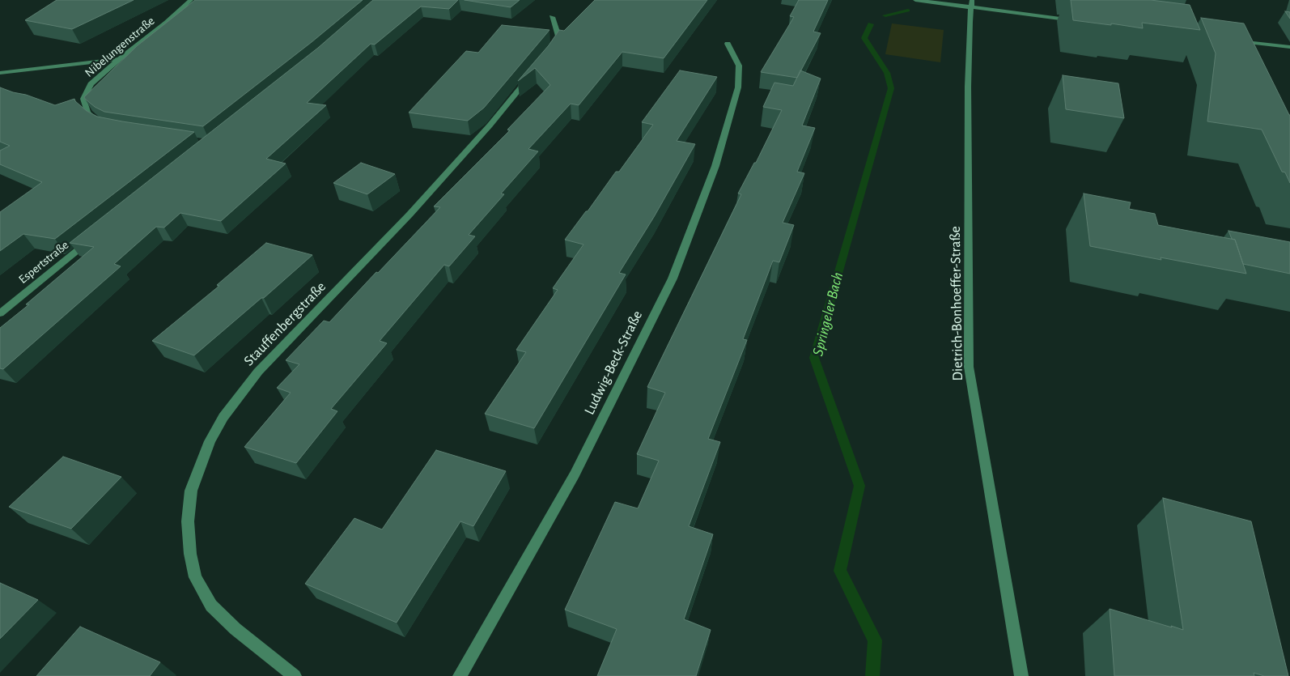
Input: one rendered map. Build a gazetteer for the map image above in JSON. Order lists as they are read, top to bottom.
{
  "streets": {
    "street": [
      "Nibelungenstraße",
      "Espertstraße",
      "Dietrich-Bonhoeffer-Straße",
      "Stauffenbergstraße",
      "Ludwig-Beck-Straße"
    ]
  },
  "water": ["Springeler Bach"]
}
